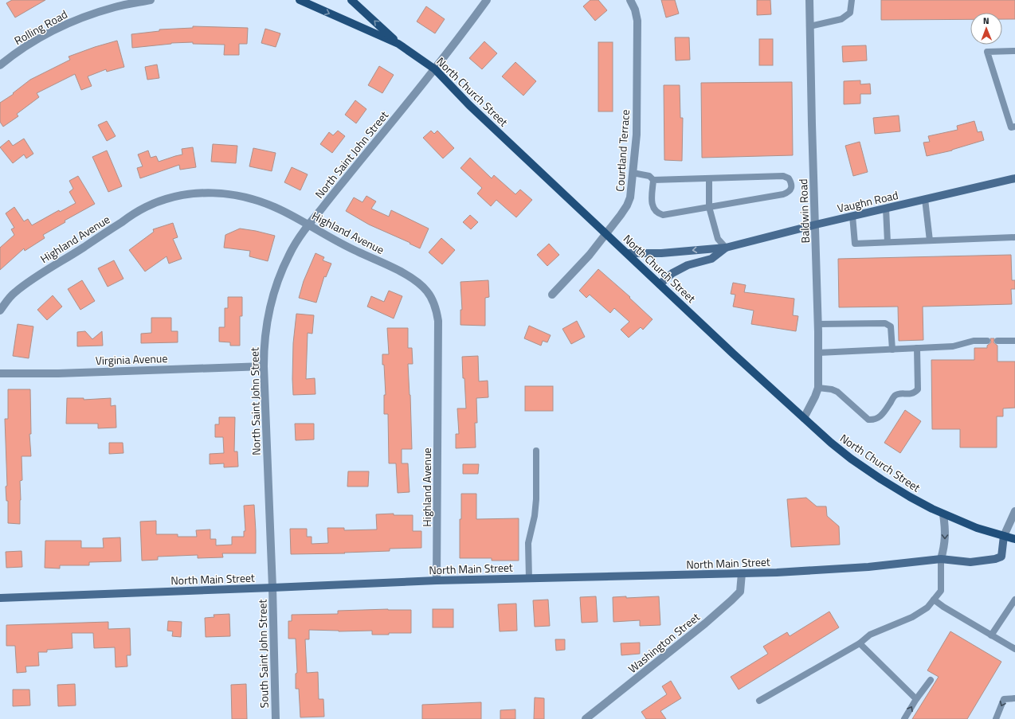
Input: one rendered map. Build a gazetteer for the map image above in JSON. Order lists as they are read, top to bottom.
{
  "streets": {
    "main road": ["North Church Street"],
    "street": [
      "Rolling Road",
      "Courtland Terrace",
      "North Saint John Street",
      "Vaughn Road",
      "Baldwin Road",
      "Highland Avenue",
      "Virginia Avenue",
      "North Main Street",
      "Washington Street",
      "South Saint John Street"
    ]
  },
  "crossings": [
    ["North Church Street", "Courtland Terrace"],
    ["North Church Street", "North Saint John Street"],
    ["North Church Street", "Vaughn Road"],
    ["North Church Street", "Baldwin Road"],
    ["North Church Street", "North Main Street"],
    ["North Saint John Street", "Highland Avenue"],
    ["North Saint John Street", "Virginia Avenue"],
    ["North Saint John Street", "North Main Street"],
    ["North Saint John Street", "South Saint John Street"],
    ["Vaughn Road", "Baldwin Road"],
    ["Highland Avenue", "North Main Street"],
    ["North Main Street", "Washington Street"],
    ["North Main Street", "South Saint John Street"]
  ],
  "north": "top"
}
